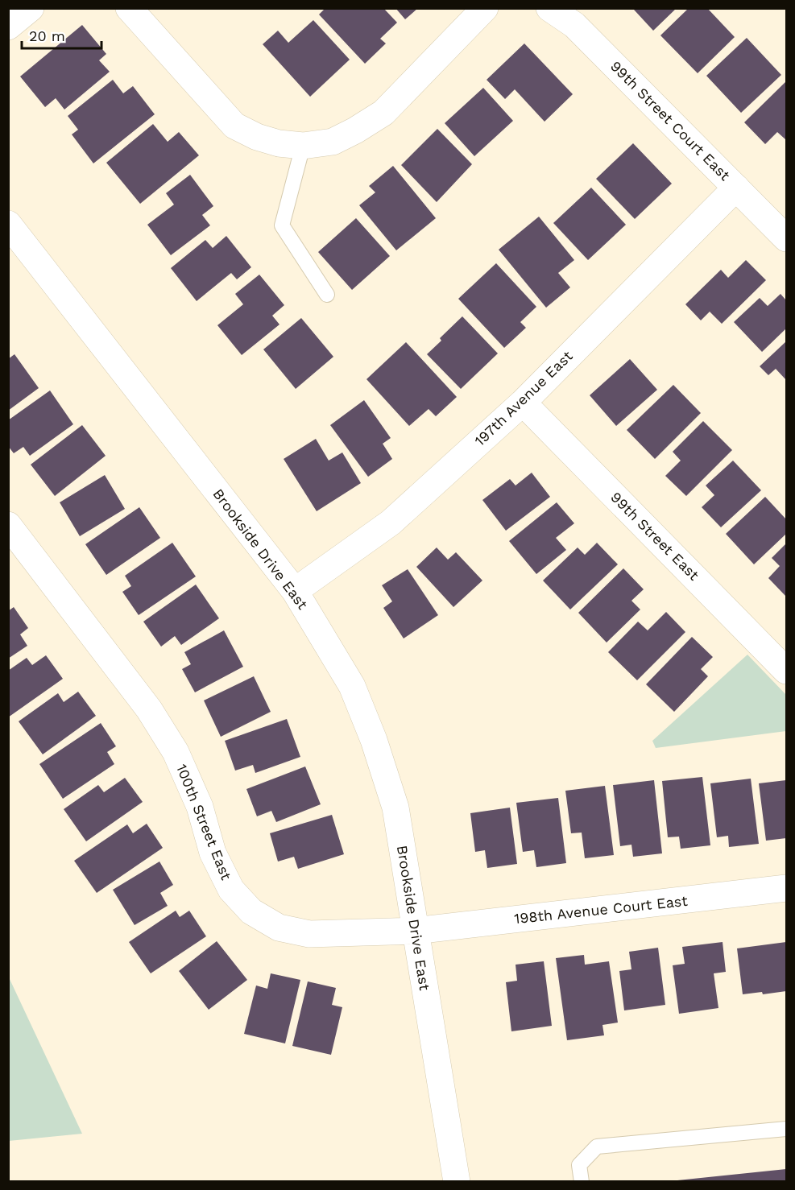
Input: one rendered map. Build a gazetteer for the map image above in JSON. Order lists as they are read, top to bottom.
{
  "streets": {
    "street": [
      "99th Street Court East",
      "197th Avenue East",
      "99th Street East",
      "Brookside Drive East",
      "100th Street East",
      "198th Avenue Court East"
    ]
  },
  "crossings": [
    ["99th Street Court East", "197th Avenue East"],
    ["197th Avenue East", "99th Street East"],
    ["197th Avenue East", "Brookside Drive East"],
    ["Brookside Drive East", "100th Street East"],
    ["Brookside Drive East", "198th Avenue Court East"],
    ["100th Street East", "198th Avenue Court East"]
  ],
  "scale_bar": "20 m"
}
